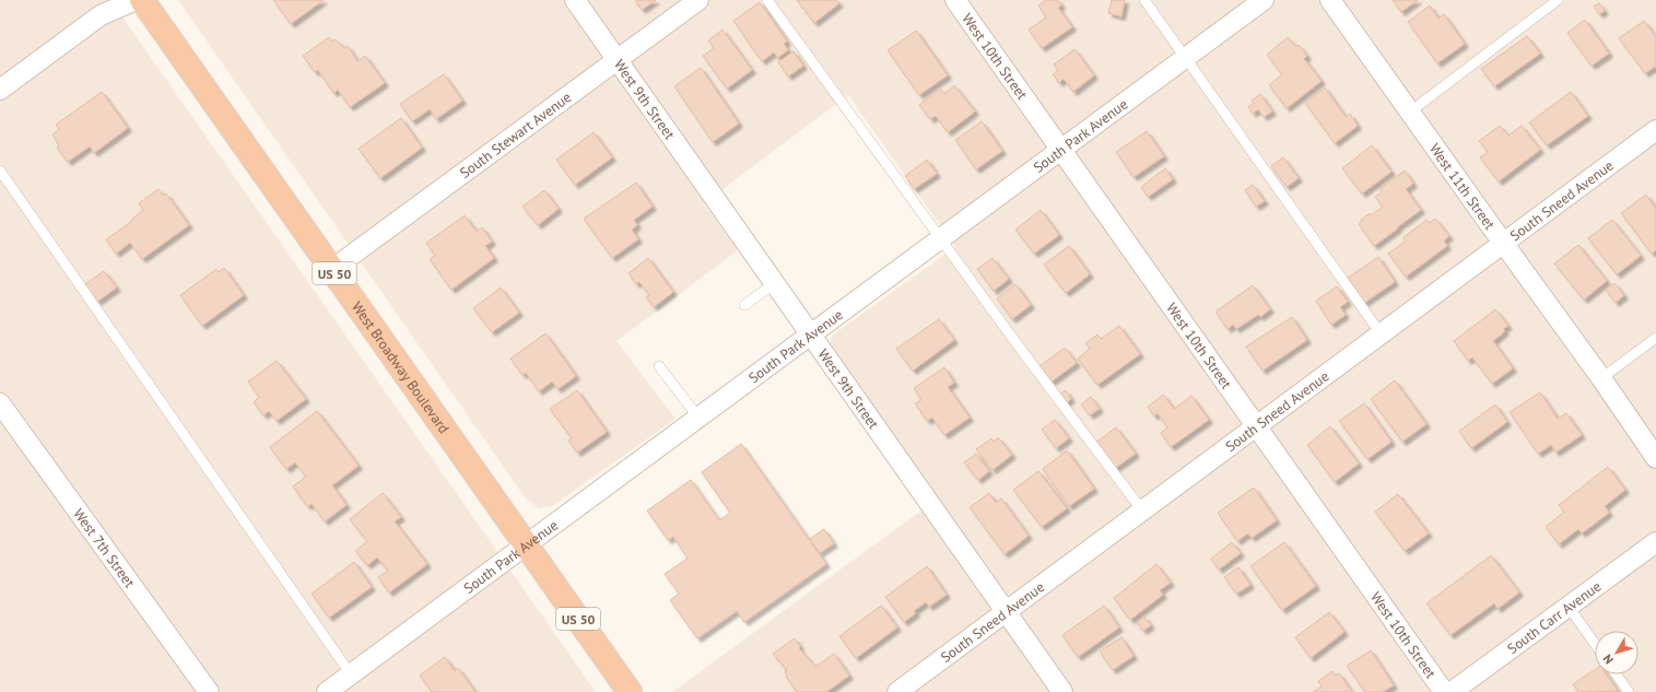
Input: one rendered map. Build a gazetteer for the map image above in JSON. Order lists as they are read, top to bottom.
{
  "streets": {
    "highway": ["US 50", "West Broadway Boulevard"],
    "street": [
      "West 10th Street",
      "West 9th Street",
      "South Stewart Avenue",
      "South Park Avenue",
      "West 11th Street",
      "South Sneed Avenue",
      "West 7th Street",
      "South Carr Avenue"
    ]
  },
  "crossings": [
    ["West 10th Street", "South Park Avenue"],
    ["West 10th Street", "South Sneed Avenue"],
    ["West 9th Street", "South Stewart Avenue"],
    ["West 9th Street", "South Park Avenue"],
    ["West 9th Street", "South Sneed Avenue"],
    ["South Stewart Avenue", "West Broadway Boulevard"],
    ["South Park Avenue", "West Broadway Boulevard"],
    ["West 11th Street", "South Sneed Avenue"]
  ],
  "north": "bottom left"
}
